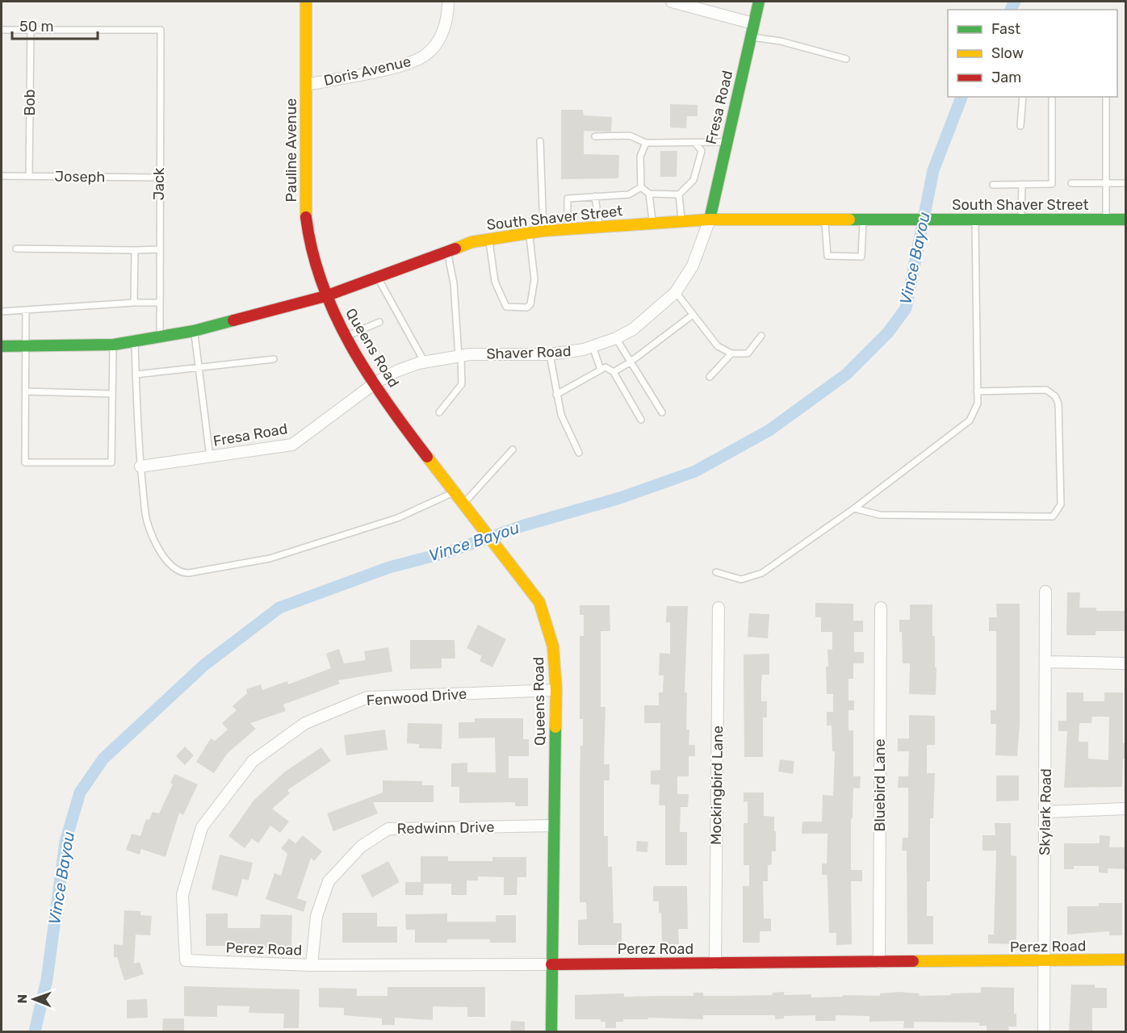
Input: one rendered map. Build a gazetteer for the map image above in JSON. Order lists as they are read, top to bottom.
{
  "streets": {
    "street": [
      "Doris Avenue",
      "Fresa Road",
      "Pauline Avenue",
      "South Shaver Street",
      "Queens Road",
      "Shaver Road",
      "Fenwood Drive",
      "Mockingbird Lane",
      "Bluebird Lane",
      "Skylark Road",
      "Redwinn Drive",
      "Perez Road"
    ],
    "lane": ["Bob", "Joseph", "Jack"]
  },
  "crossings": [
    ["Doris Avenue", "Pauline Avenue"],
    ["Bob", "Joseph"],
    ["Bob", "Jack"],
    ["Fresa Road", "South Shaver Street"],
    ["Fresa Road", "Queens Road"],
    ["Fresa Road", "Shaver Road"],
    ["Pauline Avenue", "South Shaver Street"],
    ["Pauline Avenue", "Queens Road"],
    ["Joseph", "Jack"],
    ["Jack", "South Shaver Street"],
    ["South Shaver Street", "Queens Road"],
    ["South Shaver Street", "Shaver Road"],
    ["Queens Road", "Shaver Road"],
    ["Queens Road", "Fenwood Drive"],
    ["Queens Road", "Redwinn Drive"],
    ["Queens Road", "Perez Road"],
    ["Fenwood Drive", "Perez Road"],
    ["Mockingbird Lane", "Perez Road"],
    ["Bluebird Lane", "Perez Road"],
    ["Skylark Road", "Perez Road"],
    ["Redwinn Drive", "Perez Road"]
  ],
  "water": ["Vince Bayou"],
  "legend": ["Fast", "Slow", "Jam"],
  "scale_bar": "50 m",
  "north": "left"
}
